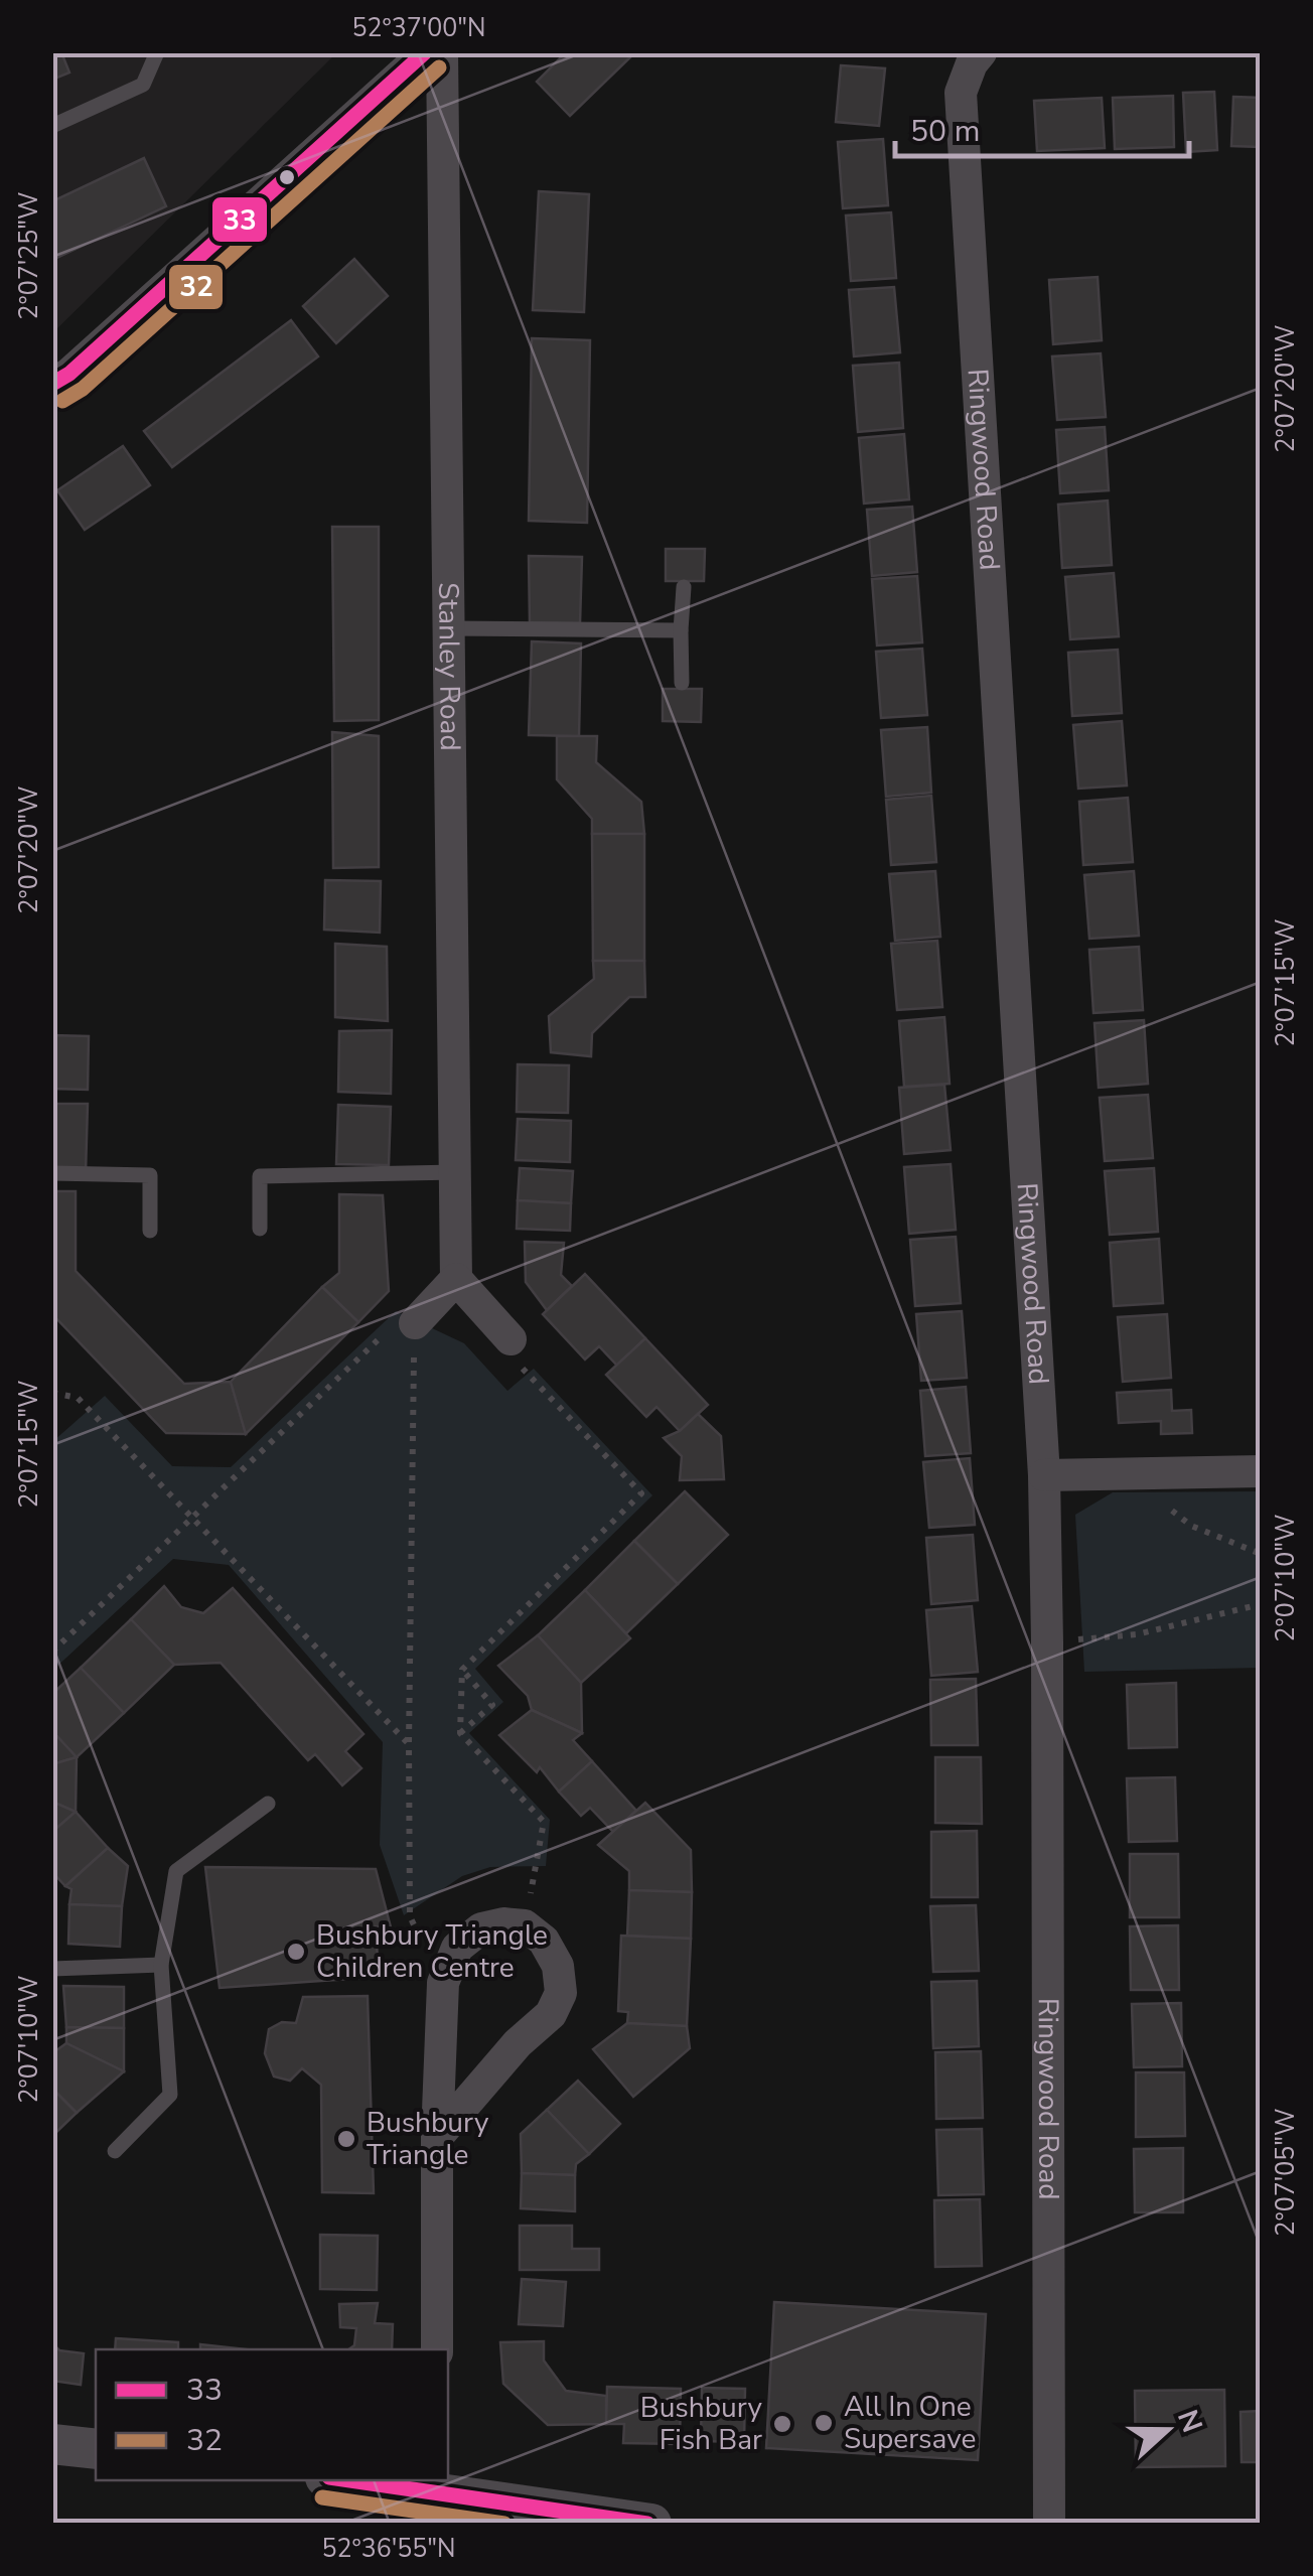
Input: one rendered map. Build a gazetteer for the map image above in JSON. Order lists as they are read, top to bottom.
{
  "streets": {
    "street": ["Ringwood Road", "Stanley Road"]
  },
  "places": [
    "Bushbury Triangle Children Centre",
    "Bushbury Triangle",
    "All In One Supersave",
    "Bushbury Fish Bar"
  ],
  "lines": ["transit line 33", "transit line 32"],
  "legend": ["33", "32"],
  "scale_bar": "50 m",
  "north": "right",
  "coordinates": [
    "52°37'00\"N",
    "2°07'25\"W",
    "2°07'20\"W",
    "2°07'15\"W",
    "2°07'10\"W",
    "2°07'05\"W",
    "52°36'55\"N"
  ]
}
